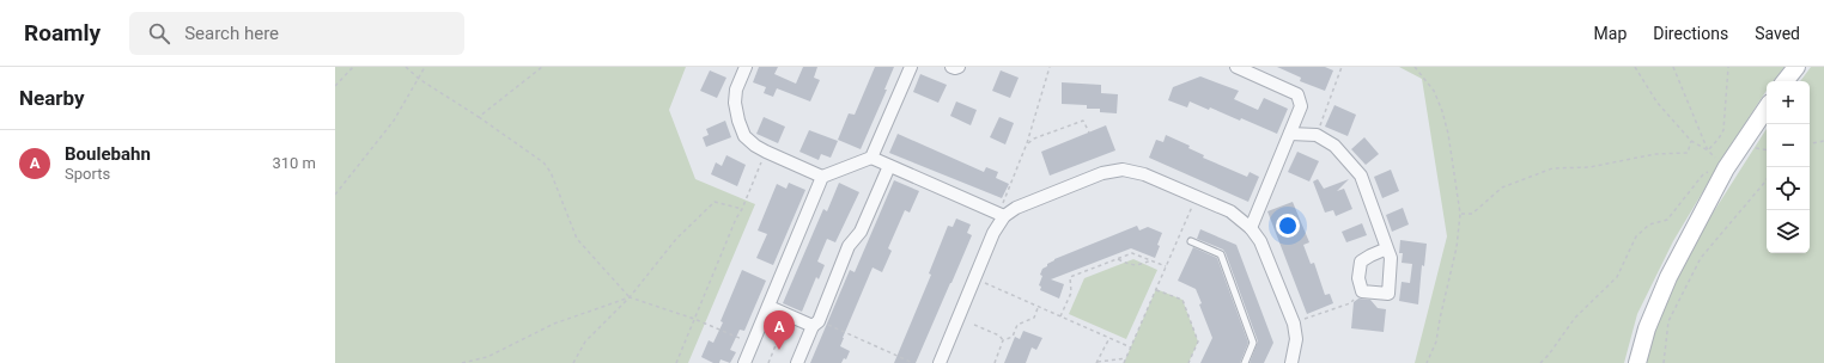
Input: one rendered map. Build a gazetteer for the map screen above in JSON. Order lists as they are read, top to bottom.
{
  "page": {
    "header": "Roamly",
    "search": "Search here",
    "nav": ["Map", "Directions", "Saved"],
    "heading": "Nearby",
    "map_buttons": ["+", "−"],
    "list": [
      {
        "mark": "A",
        "name": "Boulebahn",
        "note": "Sports",
        "value": "310 m"
      }
    ],
    "pins": "A"
  }
}
